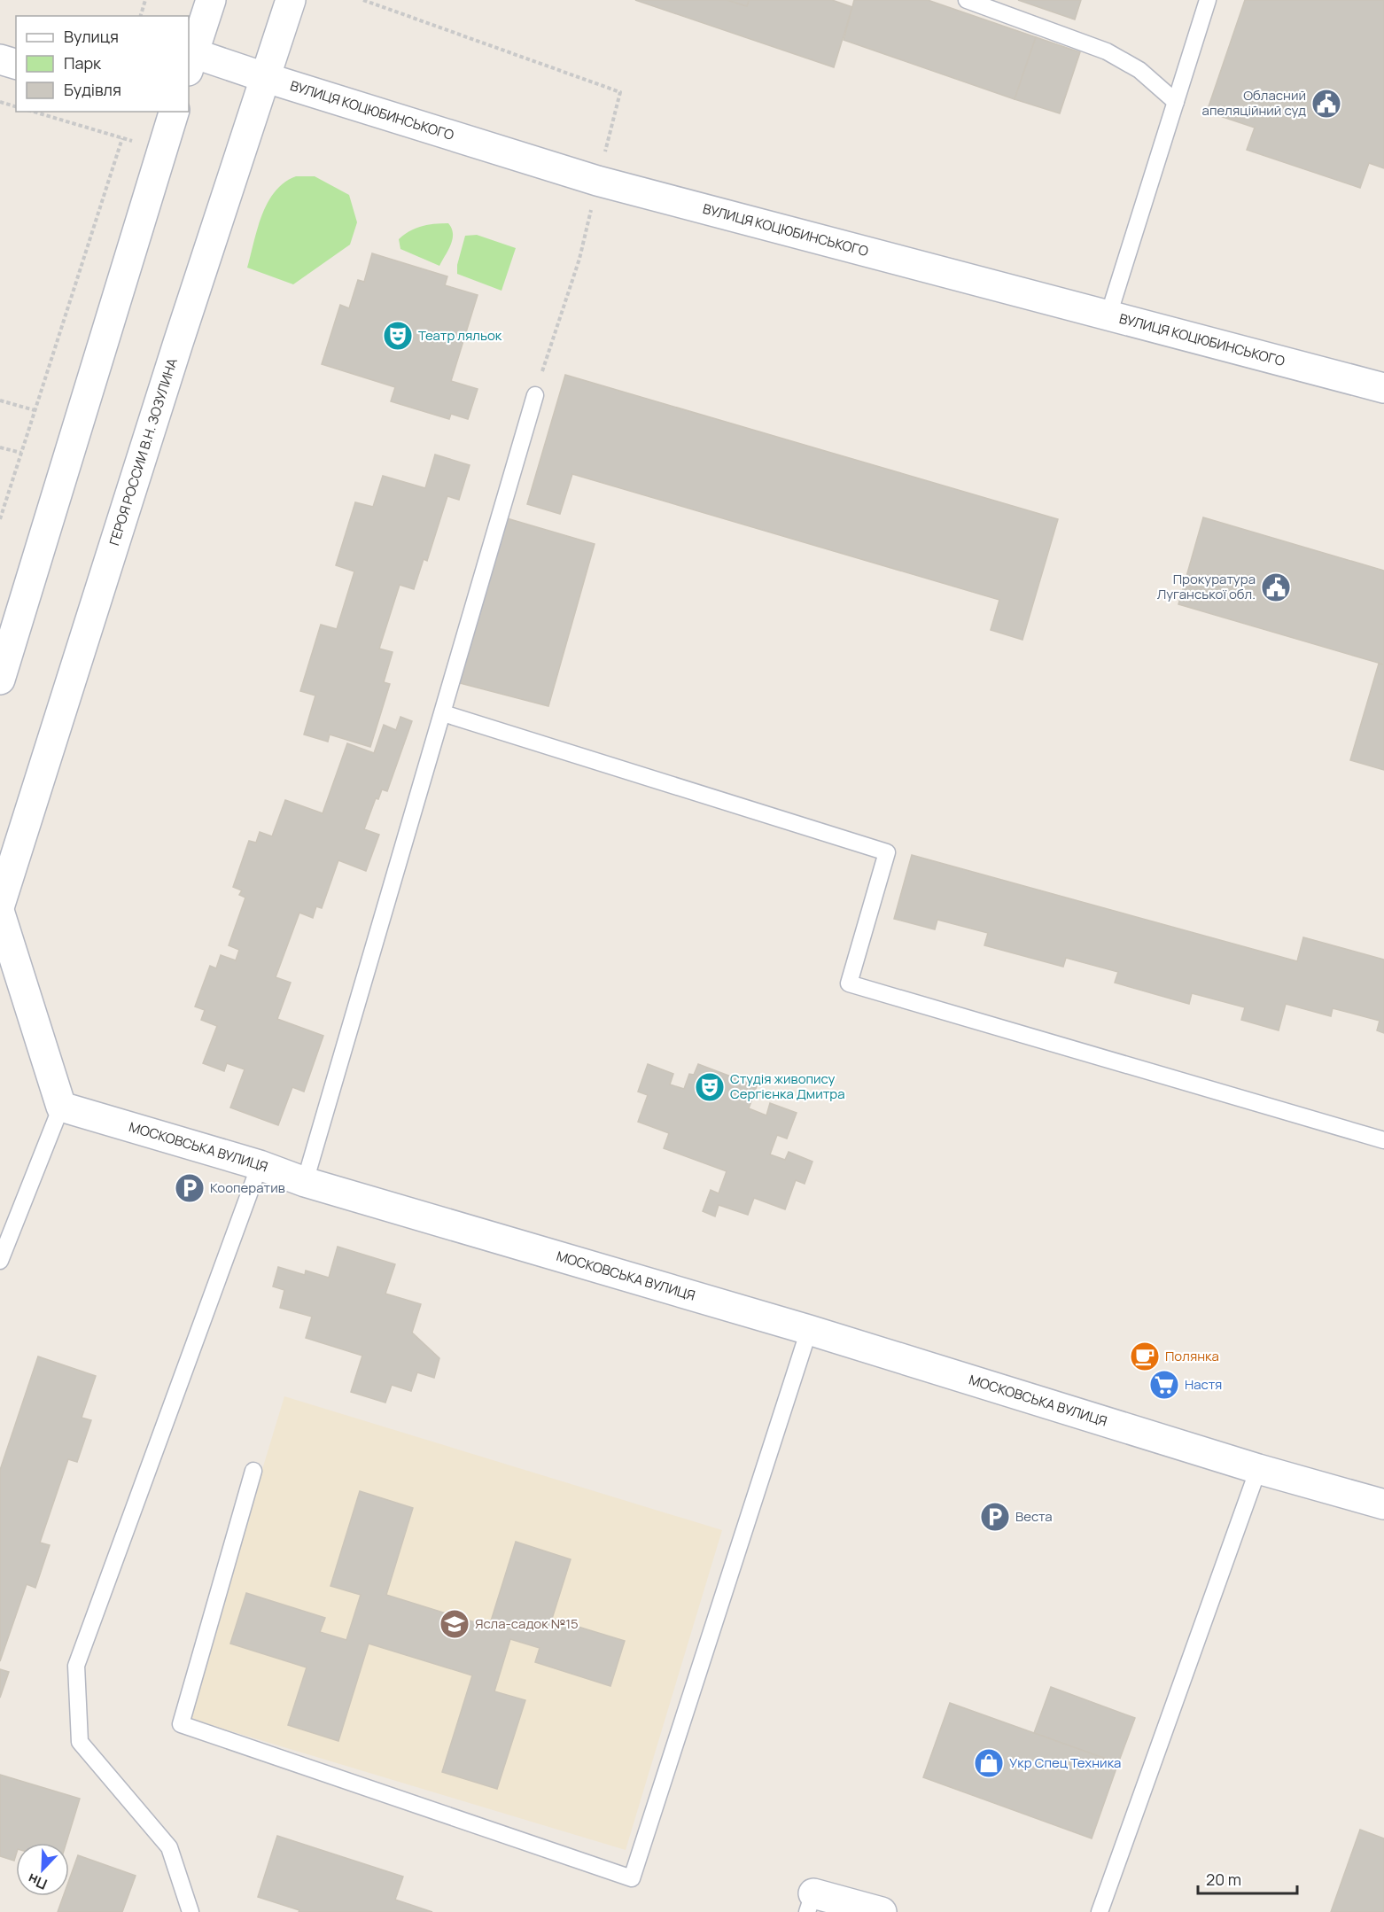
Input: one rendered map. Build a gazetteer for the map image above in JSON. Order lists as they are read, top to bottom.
{
  "streets": {
    "street": ["ВУЛИЦЯ КОЦЮБИНСЬКОГО", "ГЕРОЯ РОССИИ В.Н. ЗОЗУЛИНА", "МОСКОВСЬКА ВУЛИЦЯ"]
  },
  "crossings": [
    ["ВУЛИЦЯ КОЦЮБИНСЬКОГО", "ГЕРОЯ РОССИИ В.Н. ЗОЗУЛИНА"]
  ],
  "places": {
    "public building": ["Обласний апеляційний суд", "Прокуратура Луганської обл."],
    "theatre": ["Театр ляльок", "Студія живопису Сергієнка Дмитра"],
    "parking": ["Кооператив", "Веста"],
    "cafe": ["Полянка"],
    "supermarket": ["Настя"],
    "school or university": ["Ясла-садок №15"],
    "shop": ["Укр Спец Техника"]
  },
  "legend": ["Вулиця", "Парк", "Будівля"],
  "scale_bar": "20 m",
  "north": "bottom left"
}
